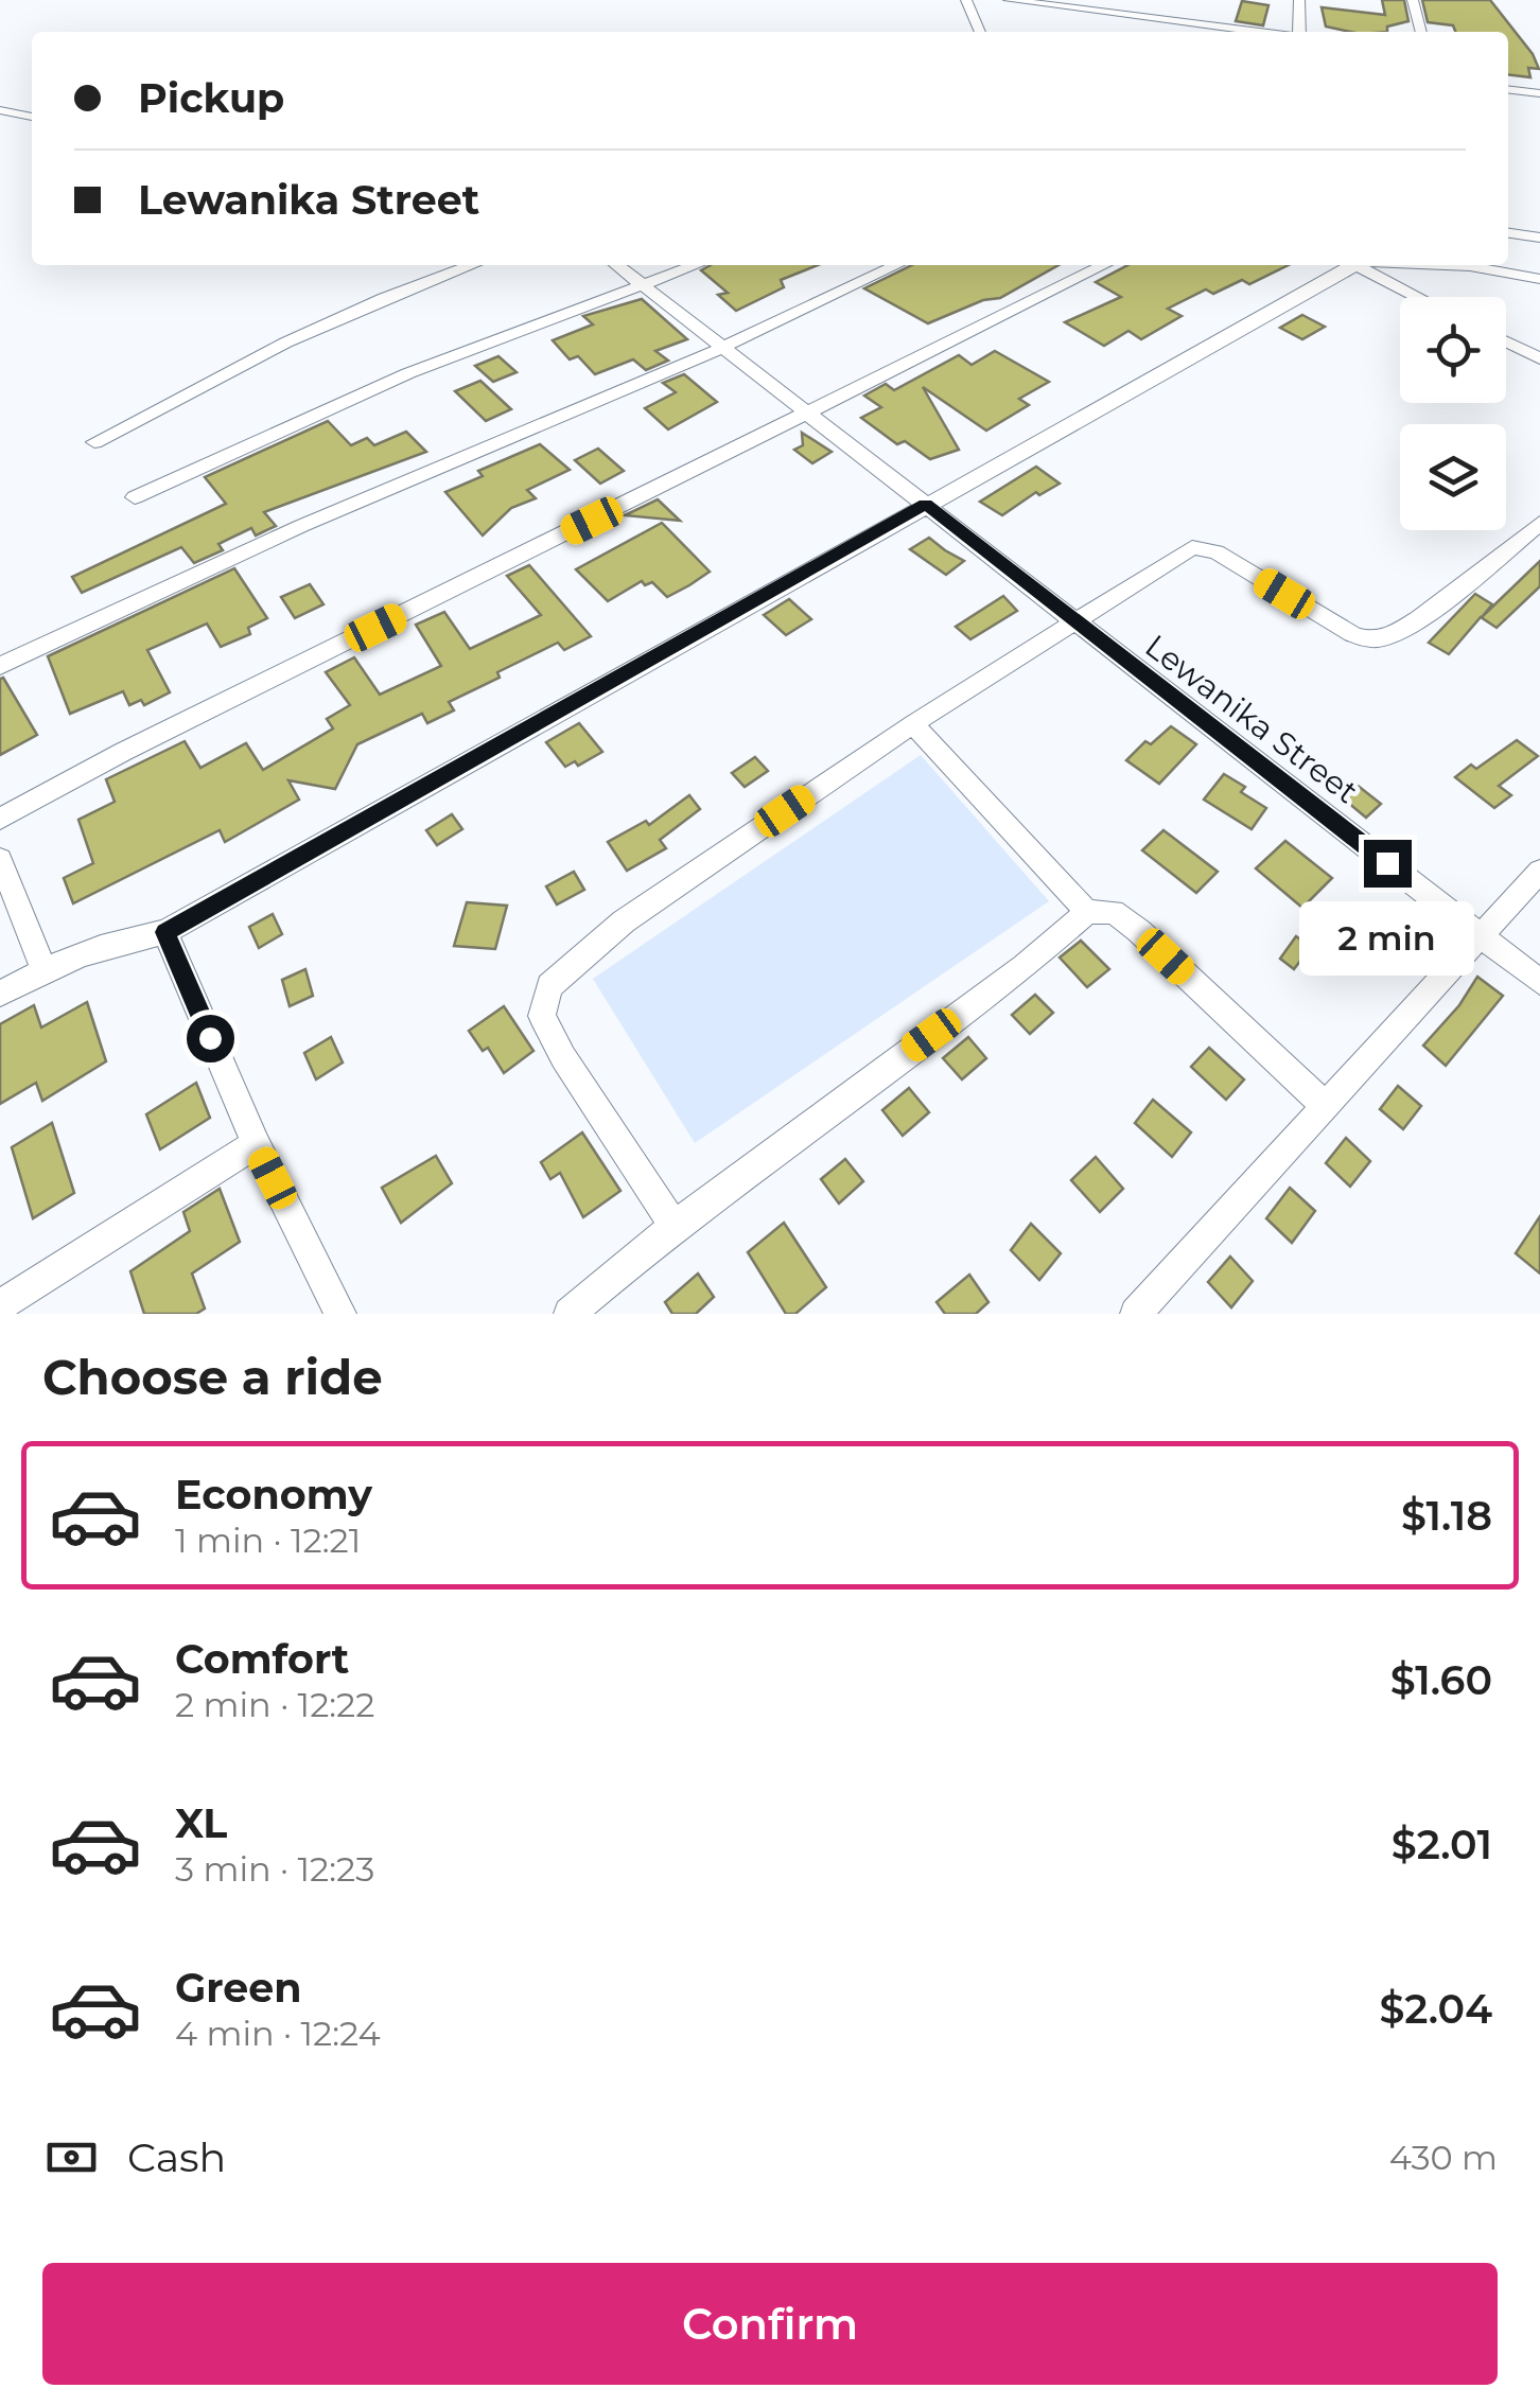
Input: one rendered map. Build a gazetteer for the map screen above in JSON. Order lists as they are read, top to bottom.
{
  "streets": {
    "street": ["Lewanika Street"]
  },
  "page": {
    "banner": ["Pickup", "Lewanika Street"],
    "bubble": "2 min",
    "heading": "Choose a ride",
    "list": [
      {
        "name": "Economy",
        "note": "1 min · 12:21",
        "value": "$1.18"
      },
      {
        "name": "Comfort",
        "note": "2 min · 12:22",
        "value": "$1.60"
      },
      {
        "name": "XL",
        "note": "3 min · 12:23",
        "value": "$2.01"
      },
      {
        "name": "Green",
        "note": "4 min · 12:24",
        "value": "$2.04"
      }
    ],
    "pay": ["Cash", "430 m"],
    "buttons": "Confirm"
  }
}
